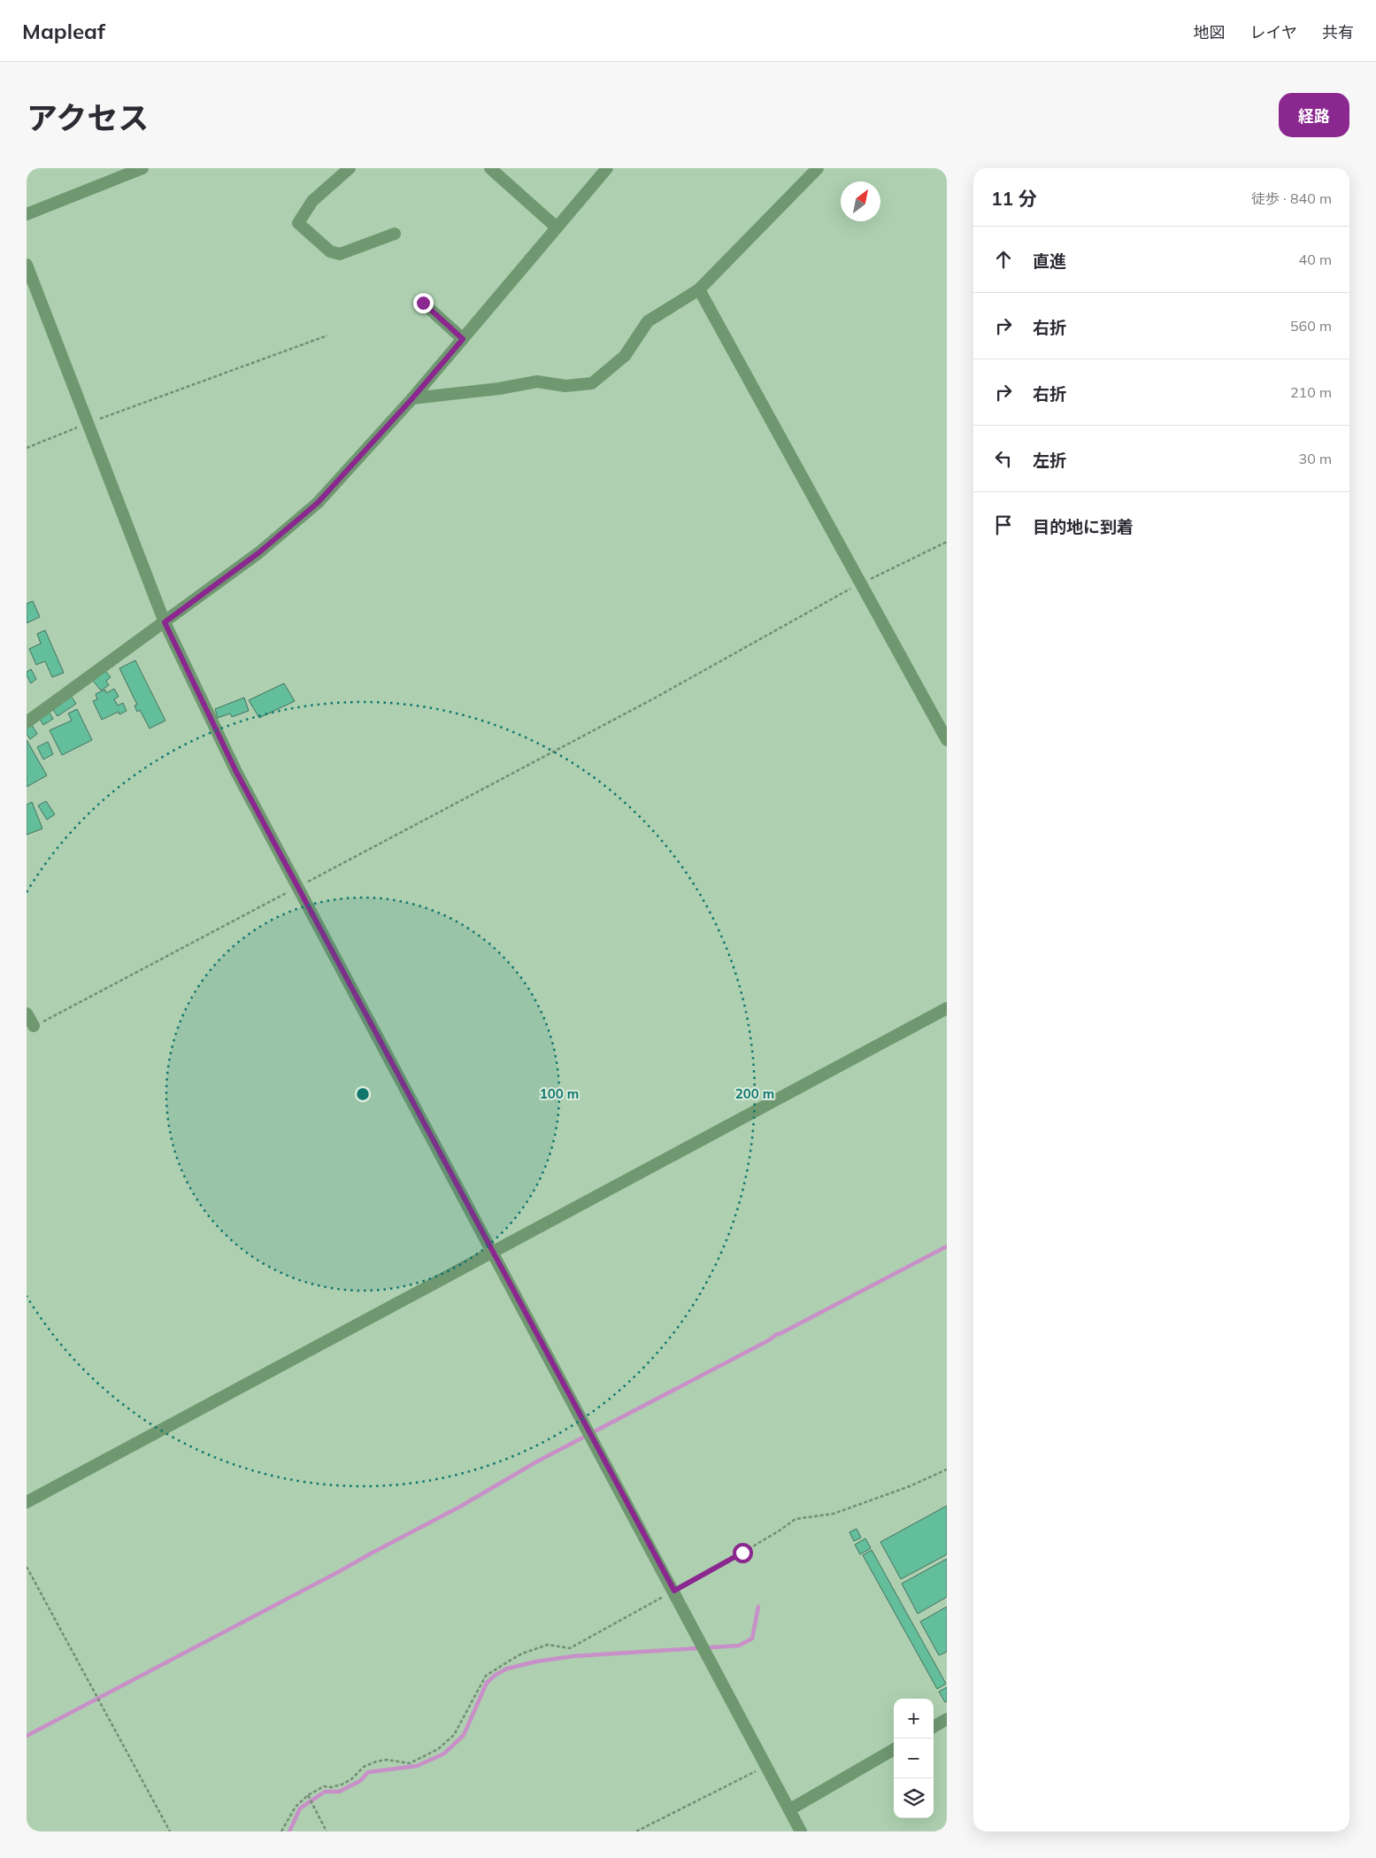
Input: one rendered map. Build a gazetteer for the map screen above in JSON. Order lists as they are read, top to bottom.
{
  "north": "top right",
  "page": {
    "header": "Mapleaf",
    "nav": ["地図", "レイヤ", "共有"],
    "title": "アクセス",
    "buttons": "経路",
    "heading": ["11 分", "徒歩 · 840 m"],
    "list": [
      ["直進", "40 m"],
      ["右折", "560 m"],
      ["右折", "210 m"],
      ["左折", "30 m"],
      "目的地に到着"
    ],
    "map_buttons": ["+", "−"]
  },
  "rings": ["100 m", "200 m"]
}
